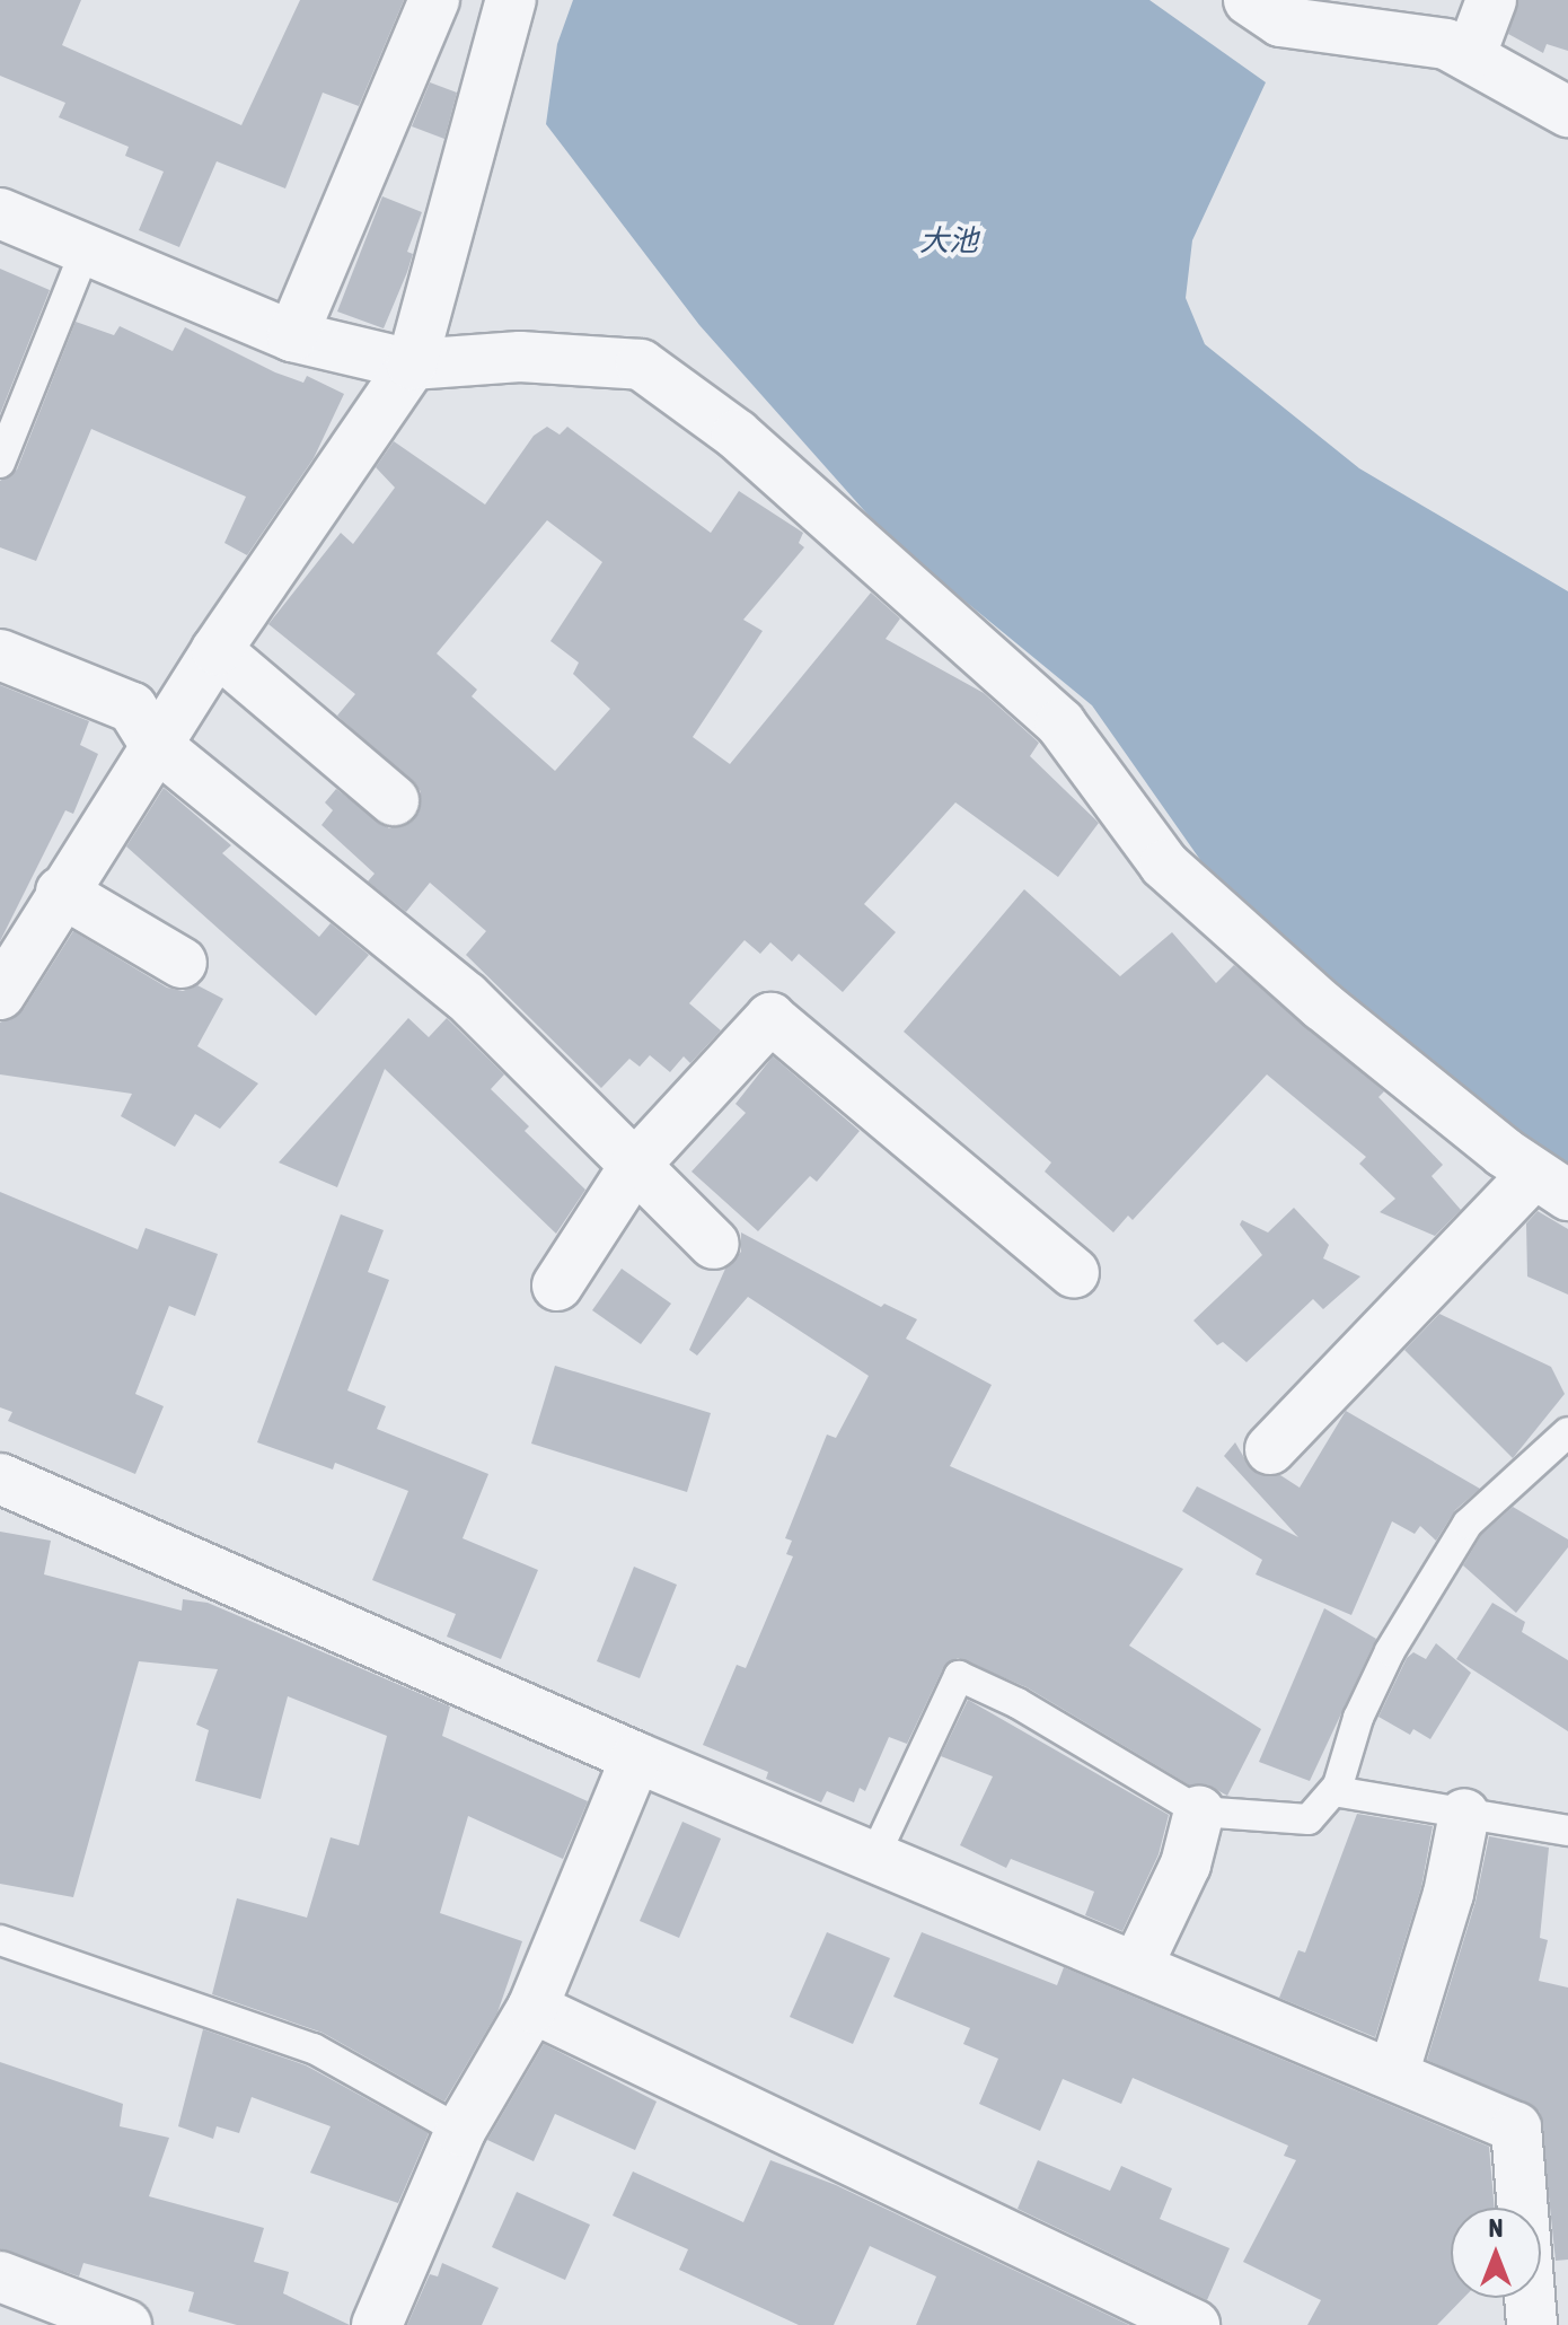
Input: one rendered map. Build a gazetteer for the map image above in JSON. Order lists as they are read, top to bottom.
{
  "water": ["大池"],
  "north": "top"
}
